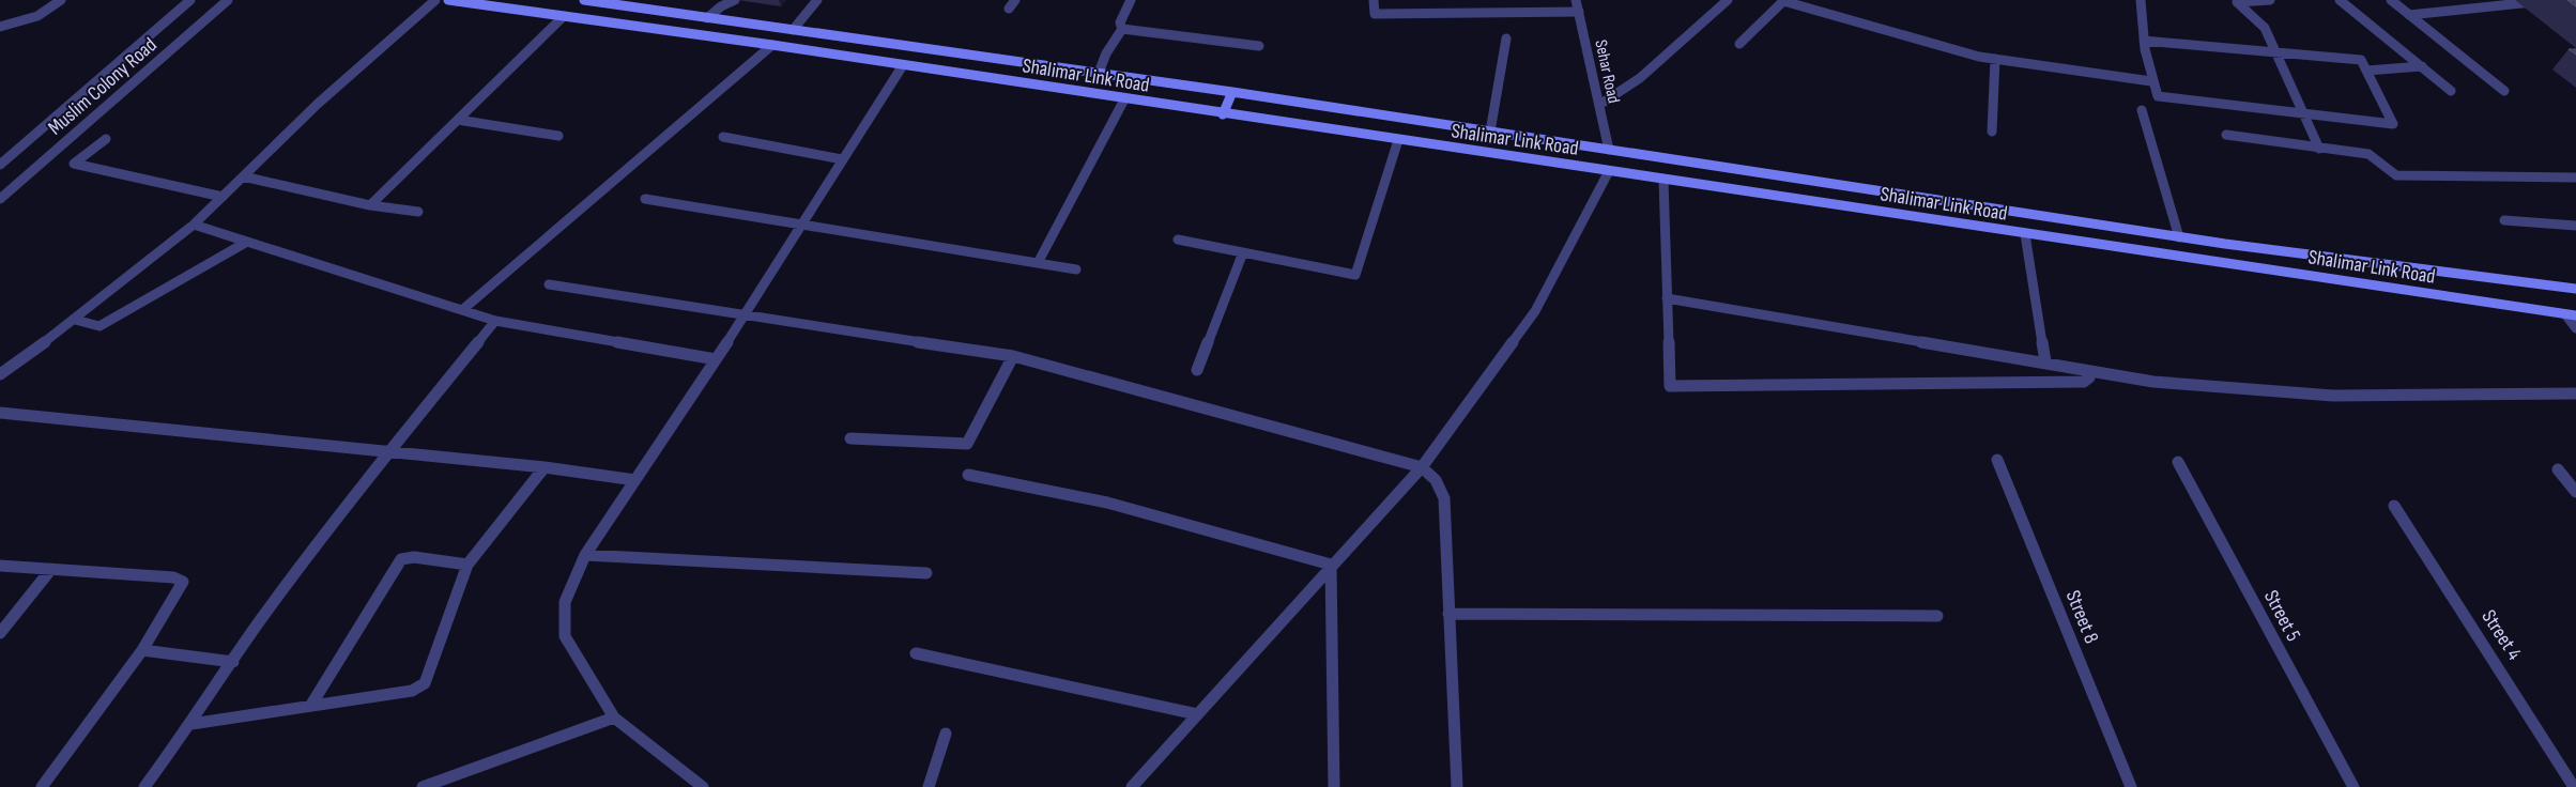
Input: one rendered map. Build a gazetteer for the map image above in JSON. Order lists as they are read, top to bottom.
{
  "streets": {
    "main road": ["Shalimar Link Road"],
    "street": [
      "Sehar Road",
      "Muslim Colony Road",
      "Street 5",
      "Street 8",
      "Street 4"
    ]
  },
  "crossings": [
    ["Sehar Road", "Shalimar Link Road"]
  ]
}
